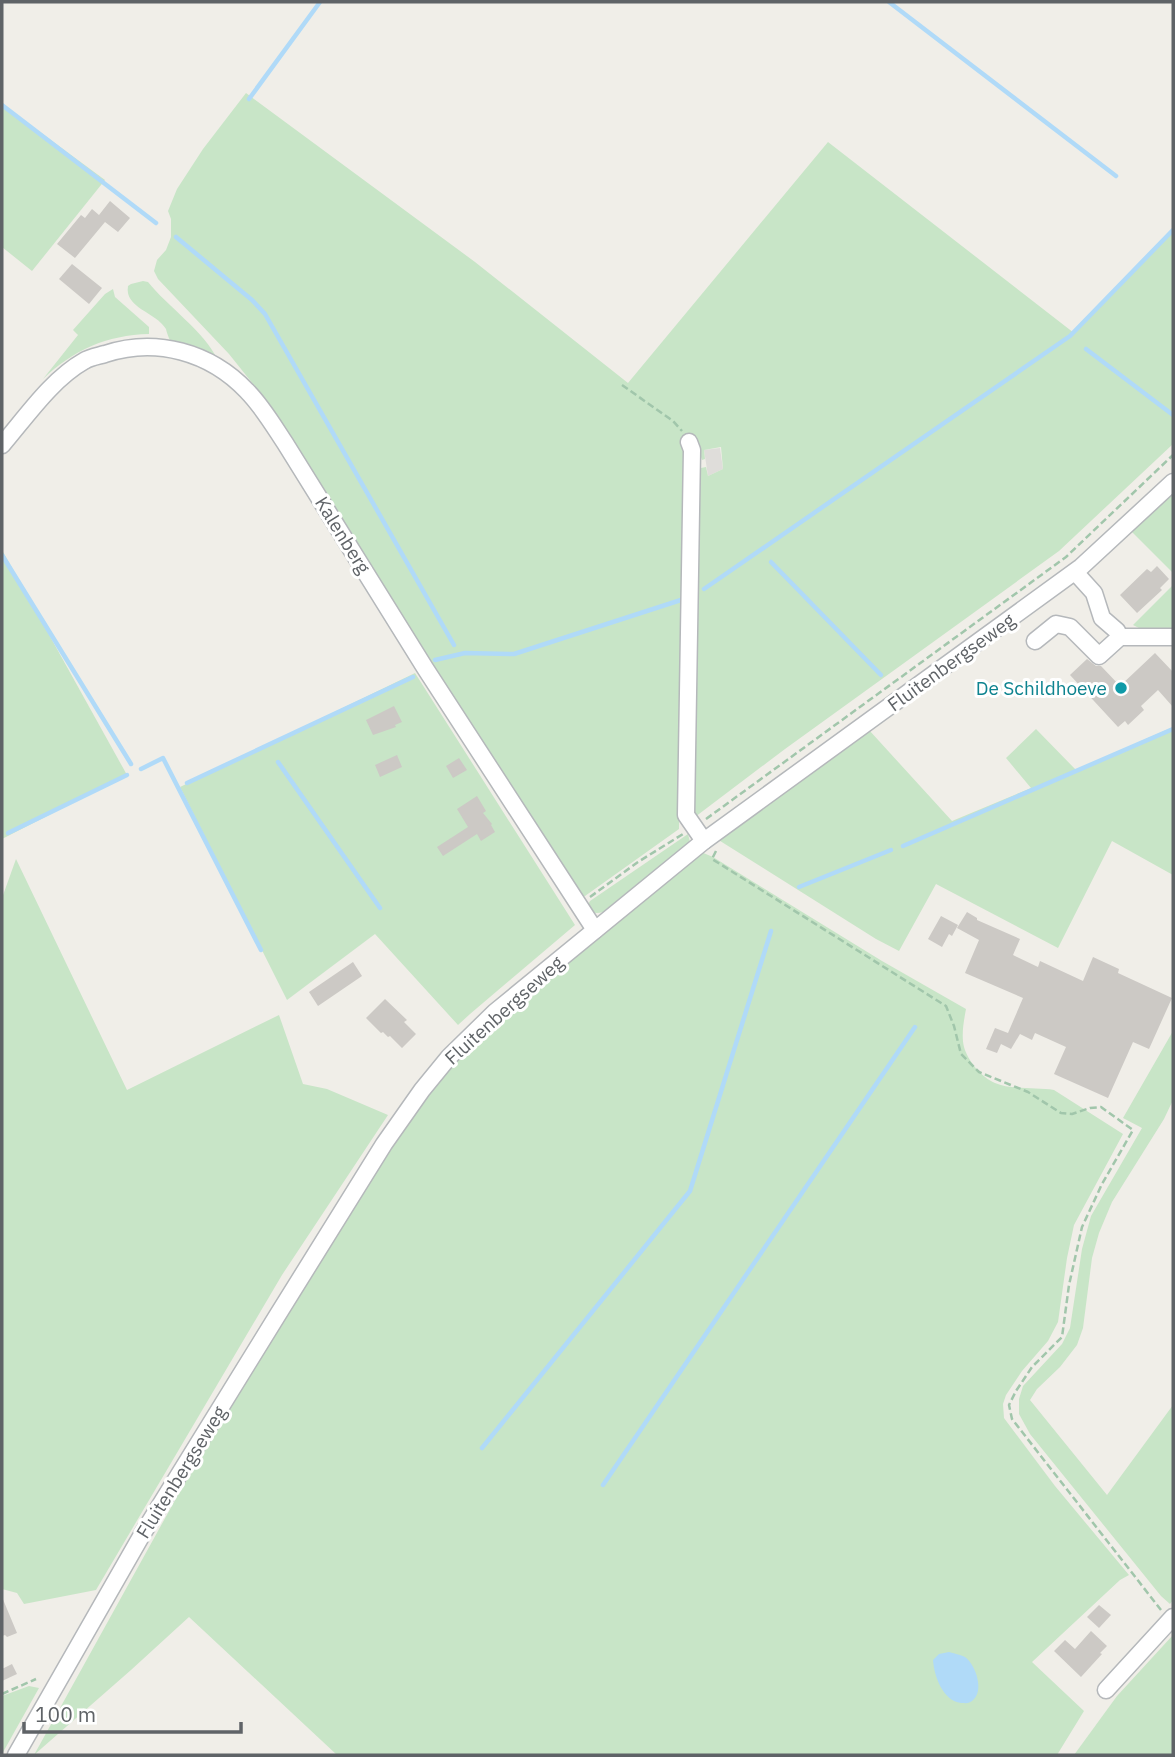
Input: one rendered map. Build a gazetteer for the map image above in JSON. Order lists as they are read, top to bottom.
{
  "streets": {
    "street": ["Kalenberg", "Fluitenbergseweg"]
  },
  "crossings": [
    ["Kalenberg", "Fluitenbergseweg"]
  ],
  "places": ["De Schildhoeve"],
  "scale_bar": "100 m"
}
